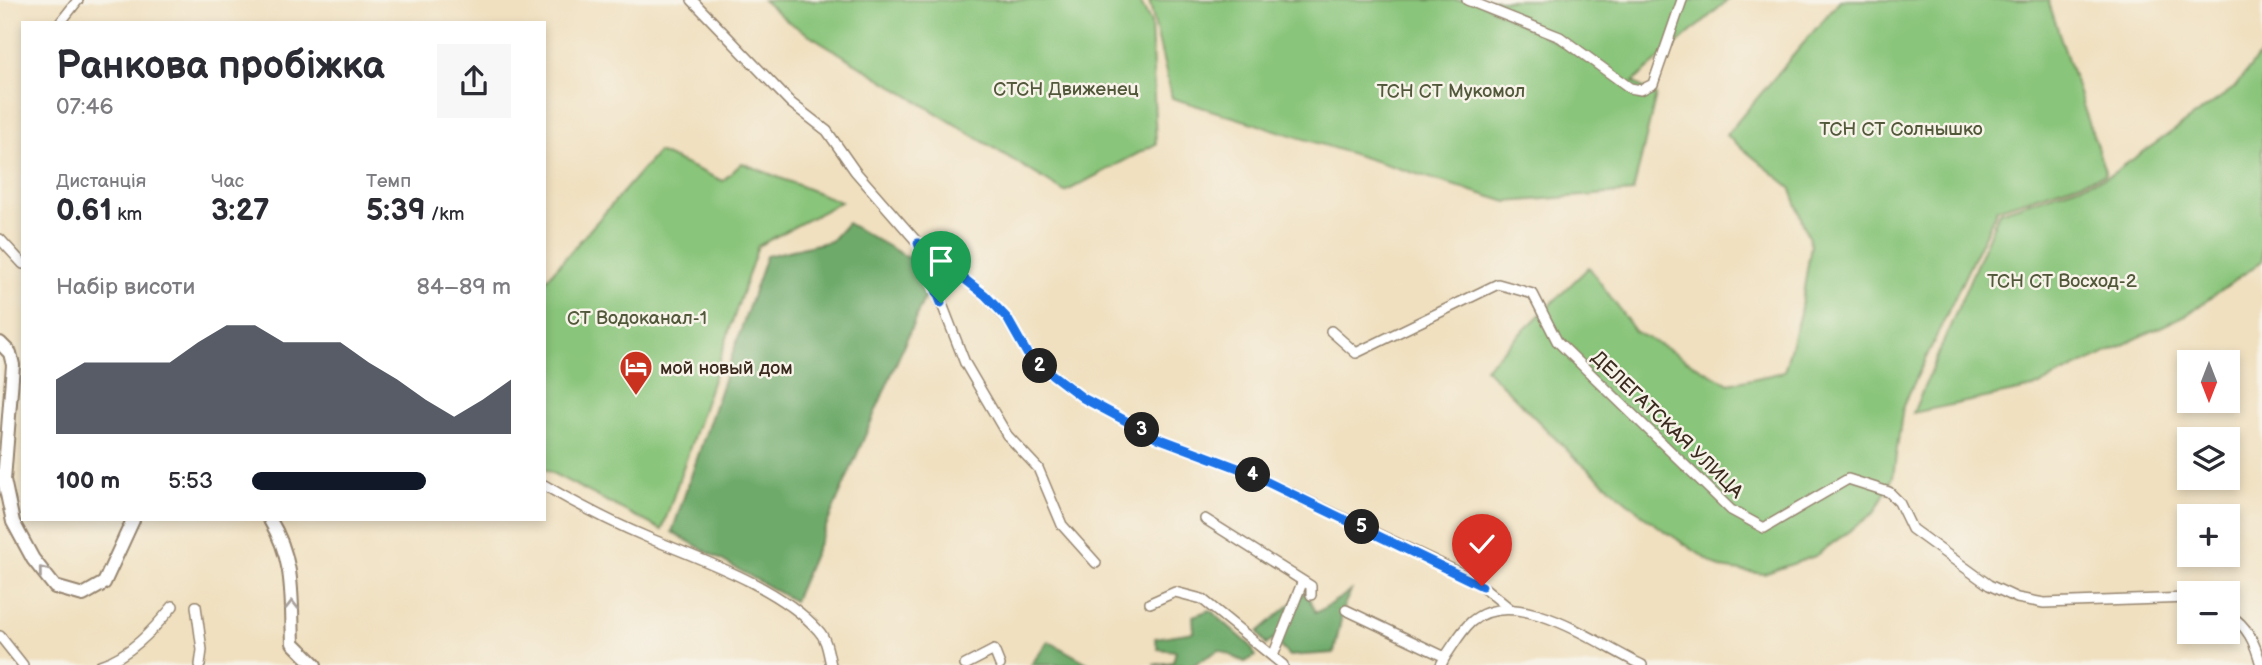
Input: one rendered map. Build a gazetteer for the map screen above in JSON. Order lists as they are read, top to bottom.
{
  "streets": {
    "street": ["ДЕЛЕГАТСКАЯ УЛИЦА"]
  },
  "parks": [
    "СТСН Движенец",
    "ТСН СТ Мукомол",
    "ТСН СТ Солнышко",
    "ТСН СТ Восход-2",
    "СТ Водоканал-1"
  ],
  "places": {
    "hotel": ["мой новый дом"]
  },
  "north": "bottom",
  "page": {
    "heading": ["Ранкова пробіжка", "07:46"],
    "stats": [
      ["Дистанція", "0.61 km"],
      ["Час", "3:27"],
      ["Темп", "5:39 /km"]
    ],
    "chart": ["Набір висоти", "84–89 m"],
    "pins": [
      "2",
      "3",
      "4",
      "5"
    ],
    "map_buttons": ["+", "−"],
    "list": [
      {
        "name": "100 m",
        "note": "5:53"
      }
    ]
  }
}
